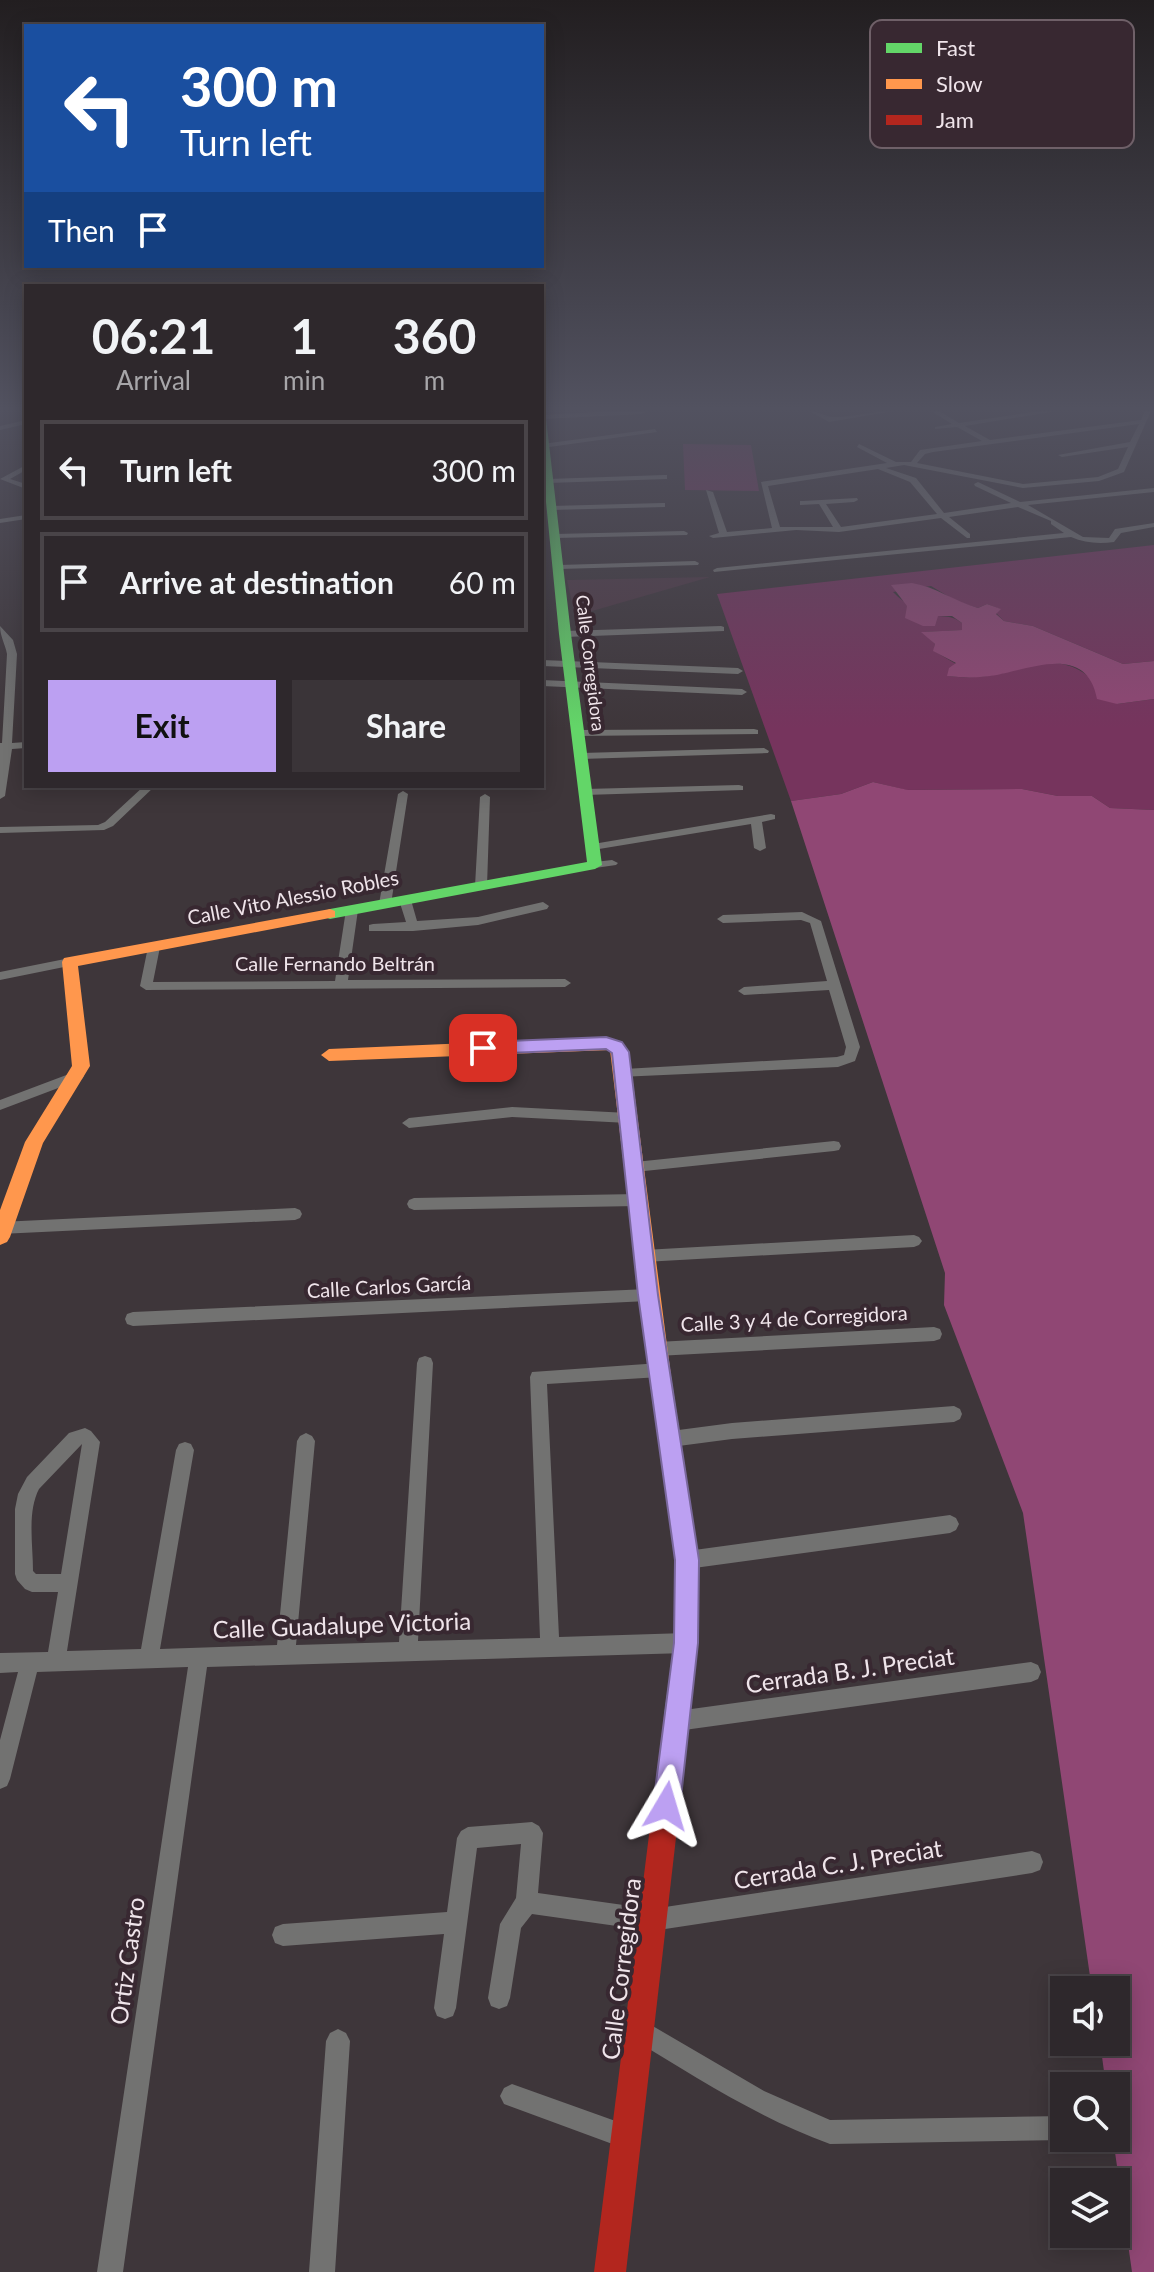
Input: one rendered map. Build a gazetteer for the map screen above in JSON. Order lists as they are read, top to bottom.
{
  "streets": {
    "street": [
      "Calle Corregidora",
      "Calle Vito Alessio Robles",
      "Calle Fernando Beltrán",
      "Calle Carlos García",
      "Calle 3 y 4 de Corregidora",
      "Calle Guadalupe Victoria",
      "Cerrada B. J. Preciat",
      "Cerrada C. J. Preciat",
      "Ortiz Castro"
    ]
  },
  "crossings": [
    ["Calle Corregidora", "Calle Vito Alessio Robles"],
    ["Calle Corregidora", "Calle Carlos García"],
    ["Calle Corregidora", "Calle 3 y 4 de Corregidora"],
    ["Calle Corregidora", "Calle Guadalupe Victoria"],
    ["Calle Corregidora", "Cerrada B. J. Preciat"],
    ["Calle Corregidora", "Cerrada C. J. Preciat"],
    ["Calle Vito Alessio Robles", "Calle Fernando Beltrán"],
    ["Calle Guadalupe Victoria", "Ortiz Castro"]
  ],
  "legend": ["Fast", "Slow", "Jam"],
  "page": {
    "turn": ["300 m", "Turn left"],
    "then": "Then",
    "eta": [
      "06:21",
      "Arrival",
      "1",
      "min",
      "360",
      "m"
    ],
    "list": [
      {
        "name": "Turn left",
        "value": "300 m"
      },
      {
        "name": "Arrive at destination",
        "value": "60 m"
      }
    ],
    "buttons": ["Exit", "Share"]
  }
}
